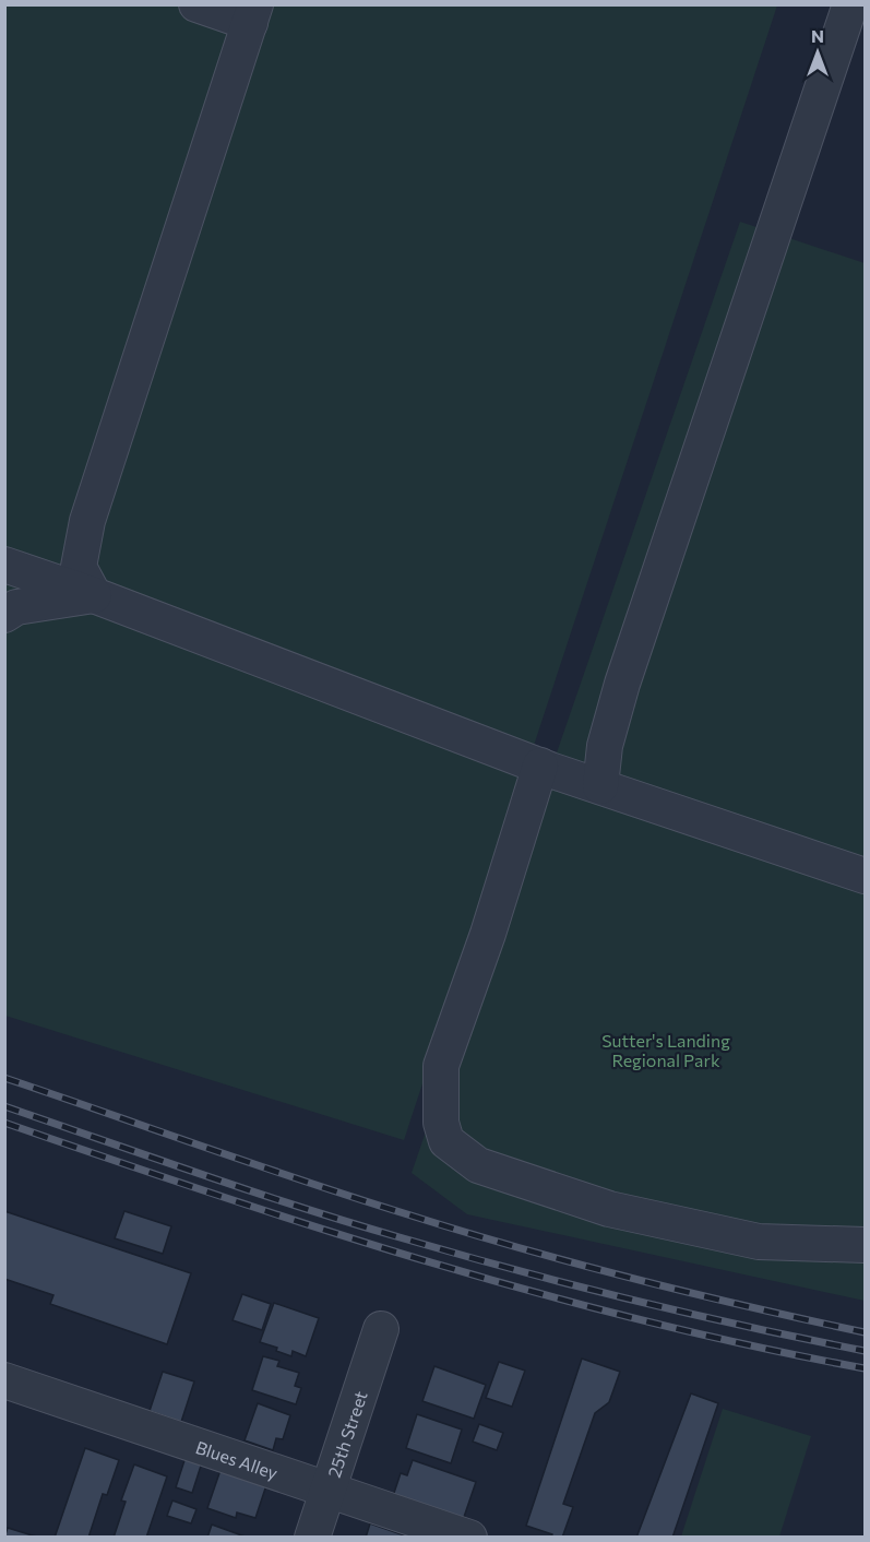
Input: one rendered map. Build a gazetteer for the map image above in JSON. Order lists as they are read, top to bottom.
{
  "streets": {
    "street": ["25th Street", "Blues Alley"]
  },
  "crossings": [
    ["25th Street", "Blues Alley"]
  ],
  "parks": ["Sutter's Landing Regional Park"],
  "north": "top"
}
